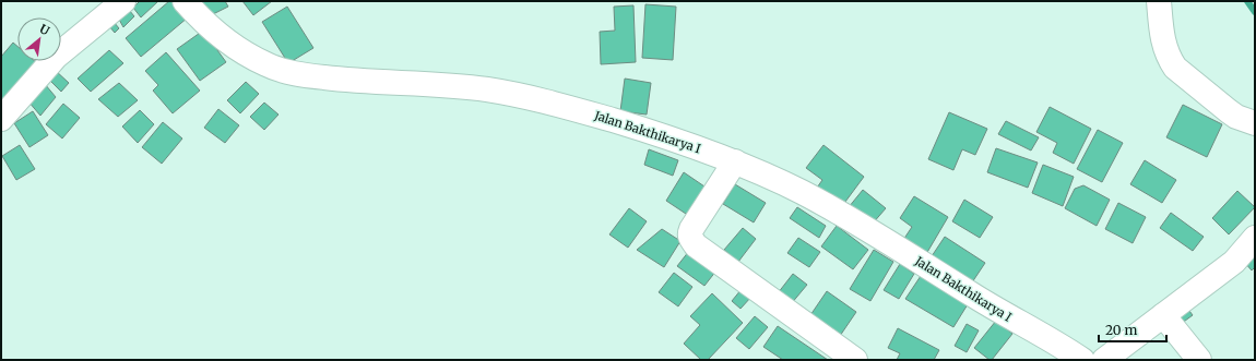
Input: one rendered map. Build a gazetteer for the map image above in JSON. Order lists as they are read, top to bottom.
{
  "streets": {
    "street": ["Jalan Bakthikarya I"]
  },
  "scale_bar": "20 m",
  "north": "top right"
}
